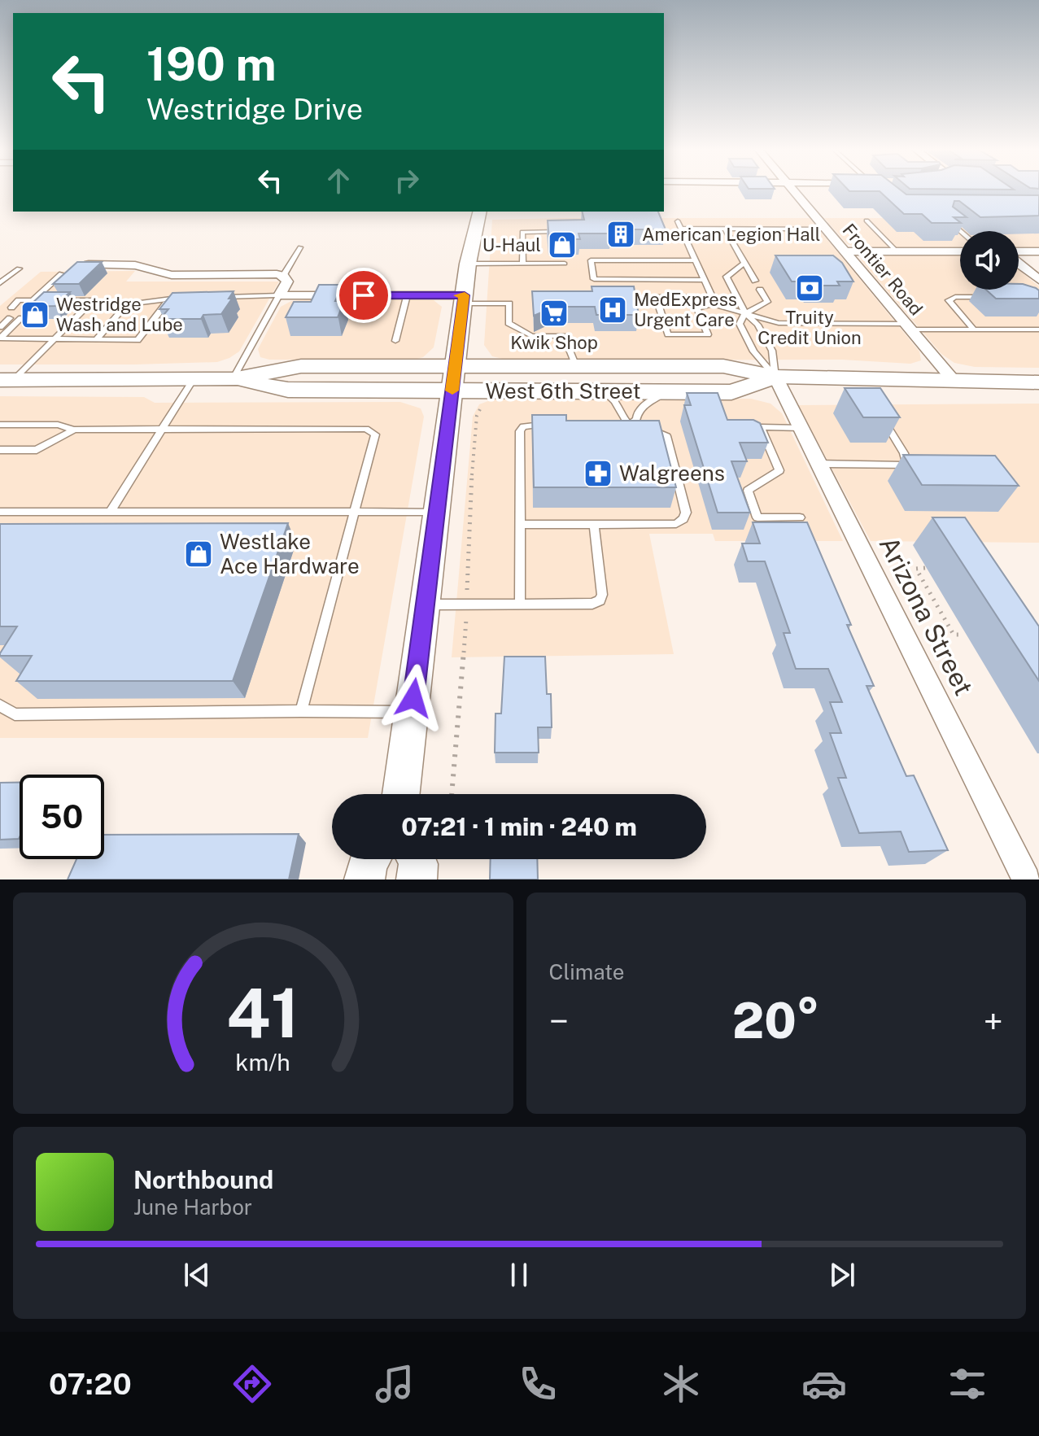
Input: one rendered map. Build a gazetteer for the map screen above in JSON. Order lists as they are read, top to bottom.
{
  "streets": {
    "main road": ["West 6th Street"],
    "street": ["Frontier Road", "Arizona Street"]
  },
  "crossings": [
    ["Frontier Road", "West 6th Street"],
    ["West 6th Street", "Arizona Street"]
  ],
  "places": {
    "building": ["American Legion Hall"],
    "shop": ["U-Haul", "Westridge Wash and Lube", "Westlake Ace Hardware"],
    "bank": ["Truity Credit Union"],
    "hospital": ["MedExpress Urgent Care"],
    "supermarket": ["Kwik Shop"],
    "pharmacy": ["Walgreens"]
  },
  "page": {
    "turn": ["190 m", "Westridge Drive"],
    "limit": "50",
    "trip": "07:21 · 1 min · 240 m",
    "tile": "Climate",
    "heat": ["−", "20°", "+"],
    "song": ["Northbound", "June Harbor"],
    "tabs": "07:20",
    "gauge": ["41", "km/h"]
  }
}
